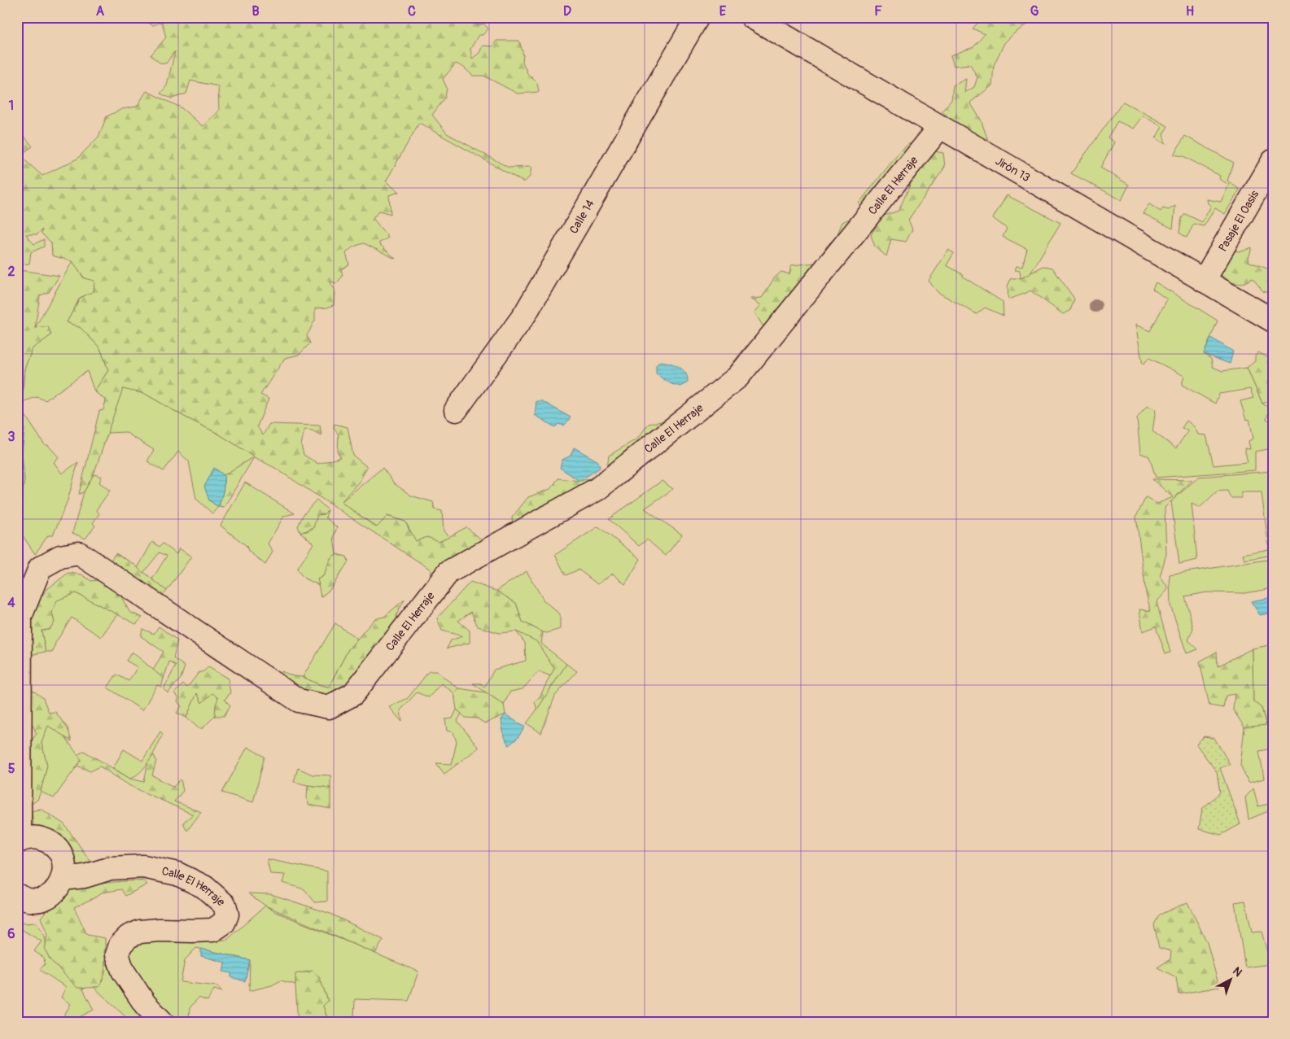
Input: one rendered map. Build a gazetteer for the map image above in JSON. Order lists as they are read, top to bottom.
{
  "streets": {
    "street": [
      "Jirón 13",
      "Calle El Herraje",
      "Calle 14",
      "Pasaje El Oasis"
    ]
  },
  "crossings": [
    ["Jirón 13", "Calle El Herraje"],
    ["Jirón 13", "Pasaje El Oasis"]
  ],
  "north": "top right",
  "grid": {
    "columns": [
      "A",
      "B",
      "C",
      "D",
      "E",
      "F",
      "G",
      "H"
    ],
    "rows": [
      "1",
      "2",
      "3",
      "4",
      "5",
      "6"
    ]
  }
}
